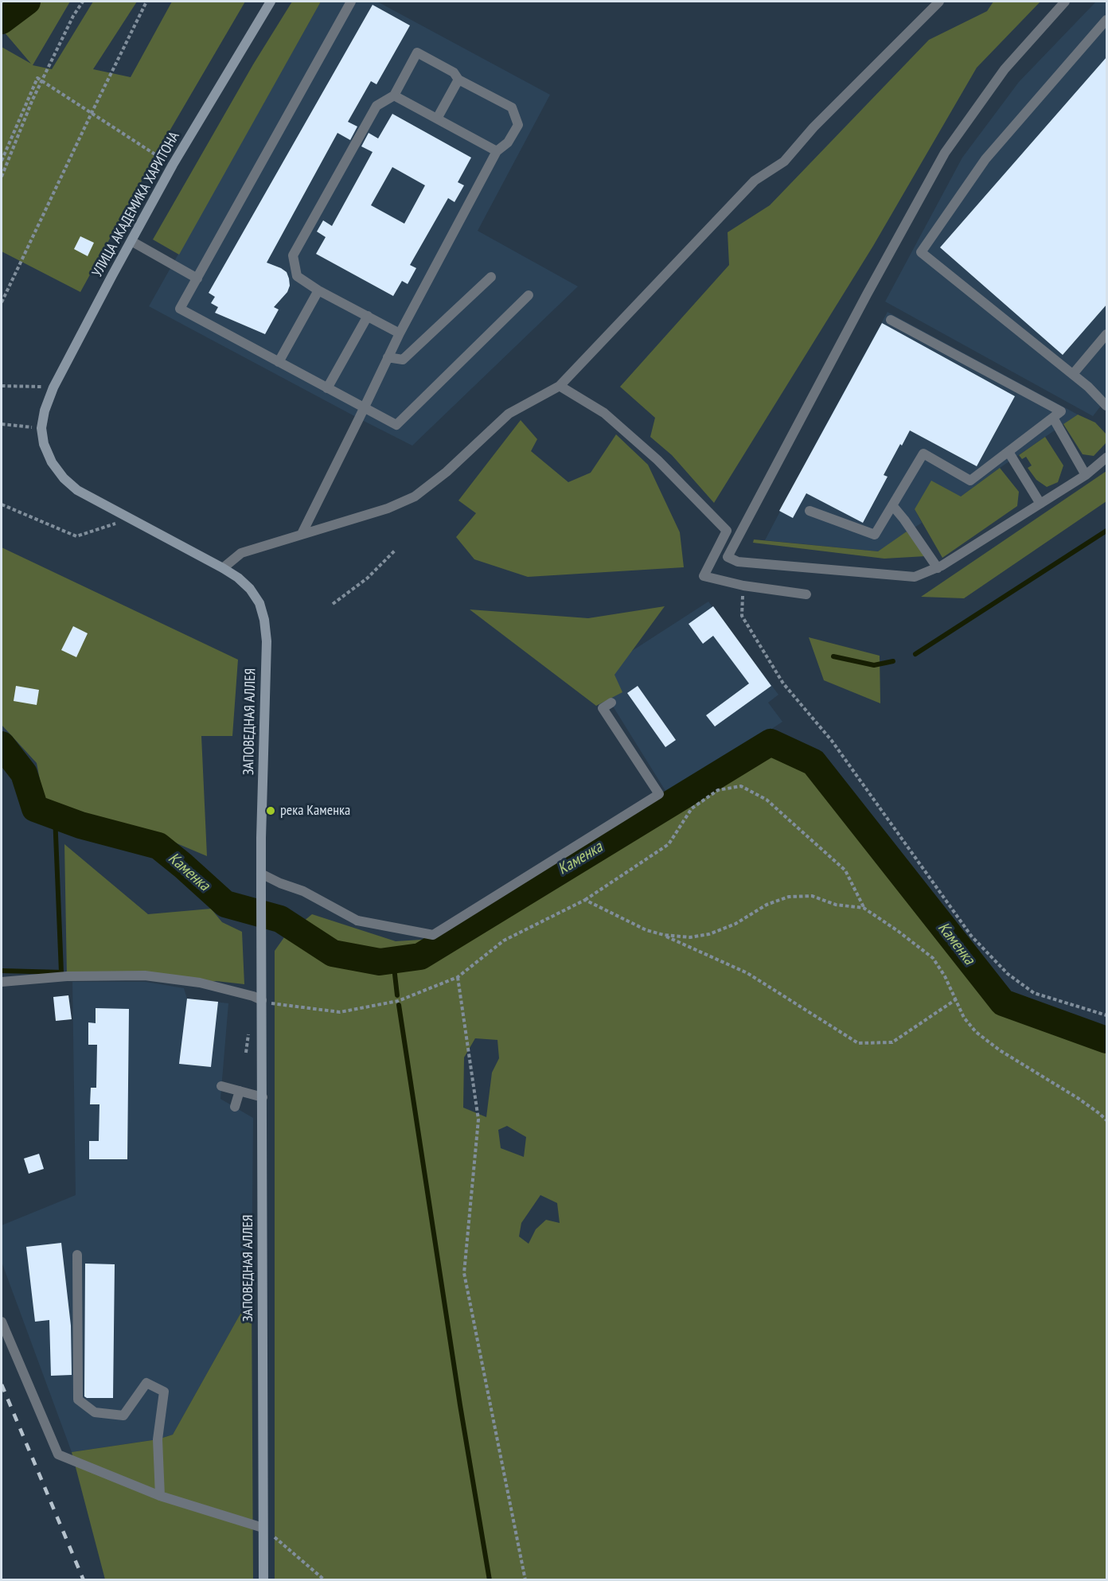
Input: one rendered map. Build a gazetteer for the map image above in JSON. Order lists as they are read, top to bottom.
{
  "streets": {
    "street": ["УЛИЦА АКАДЕМИКА ХАРИТОНА", "ЗАПОВЕДНАЯ АЛЛЕЯ"]
  },
  "crossings": [
    ["УЛИЦА АКАДЕМИКА ХАРИТОНА", "ЗАПОВЕДНАЯ АЛЛЕЯ"]
  ],
  "water": ["Каменка"],
  "places": ["река Каменка"]
}
